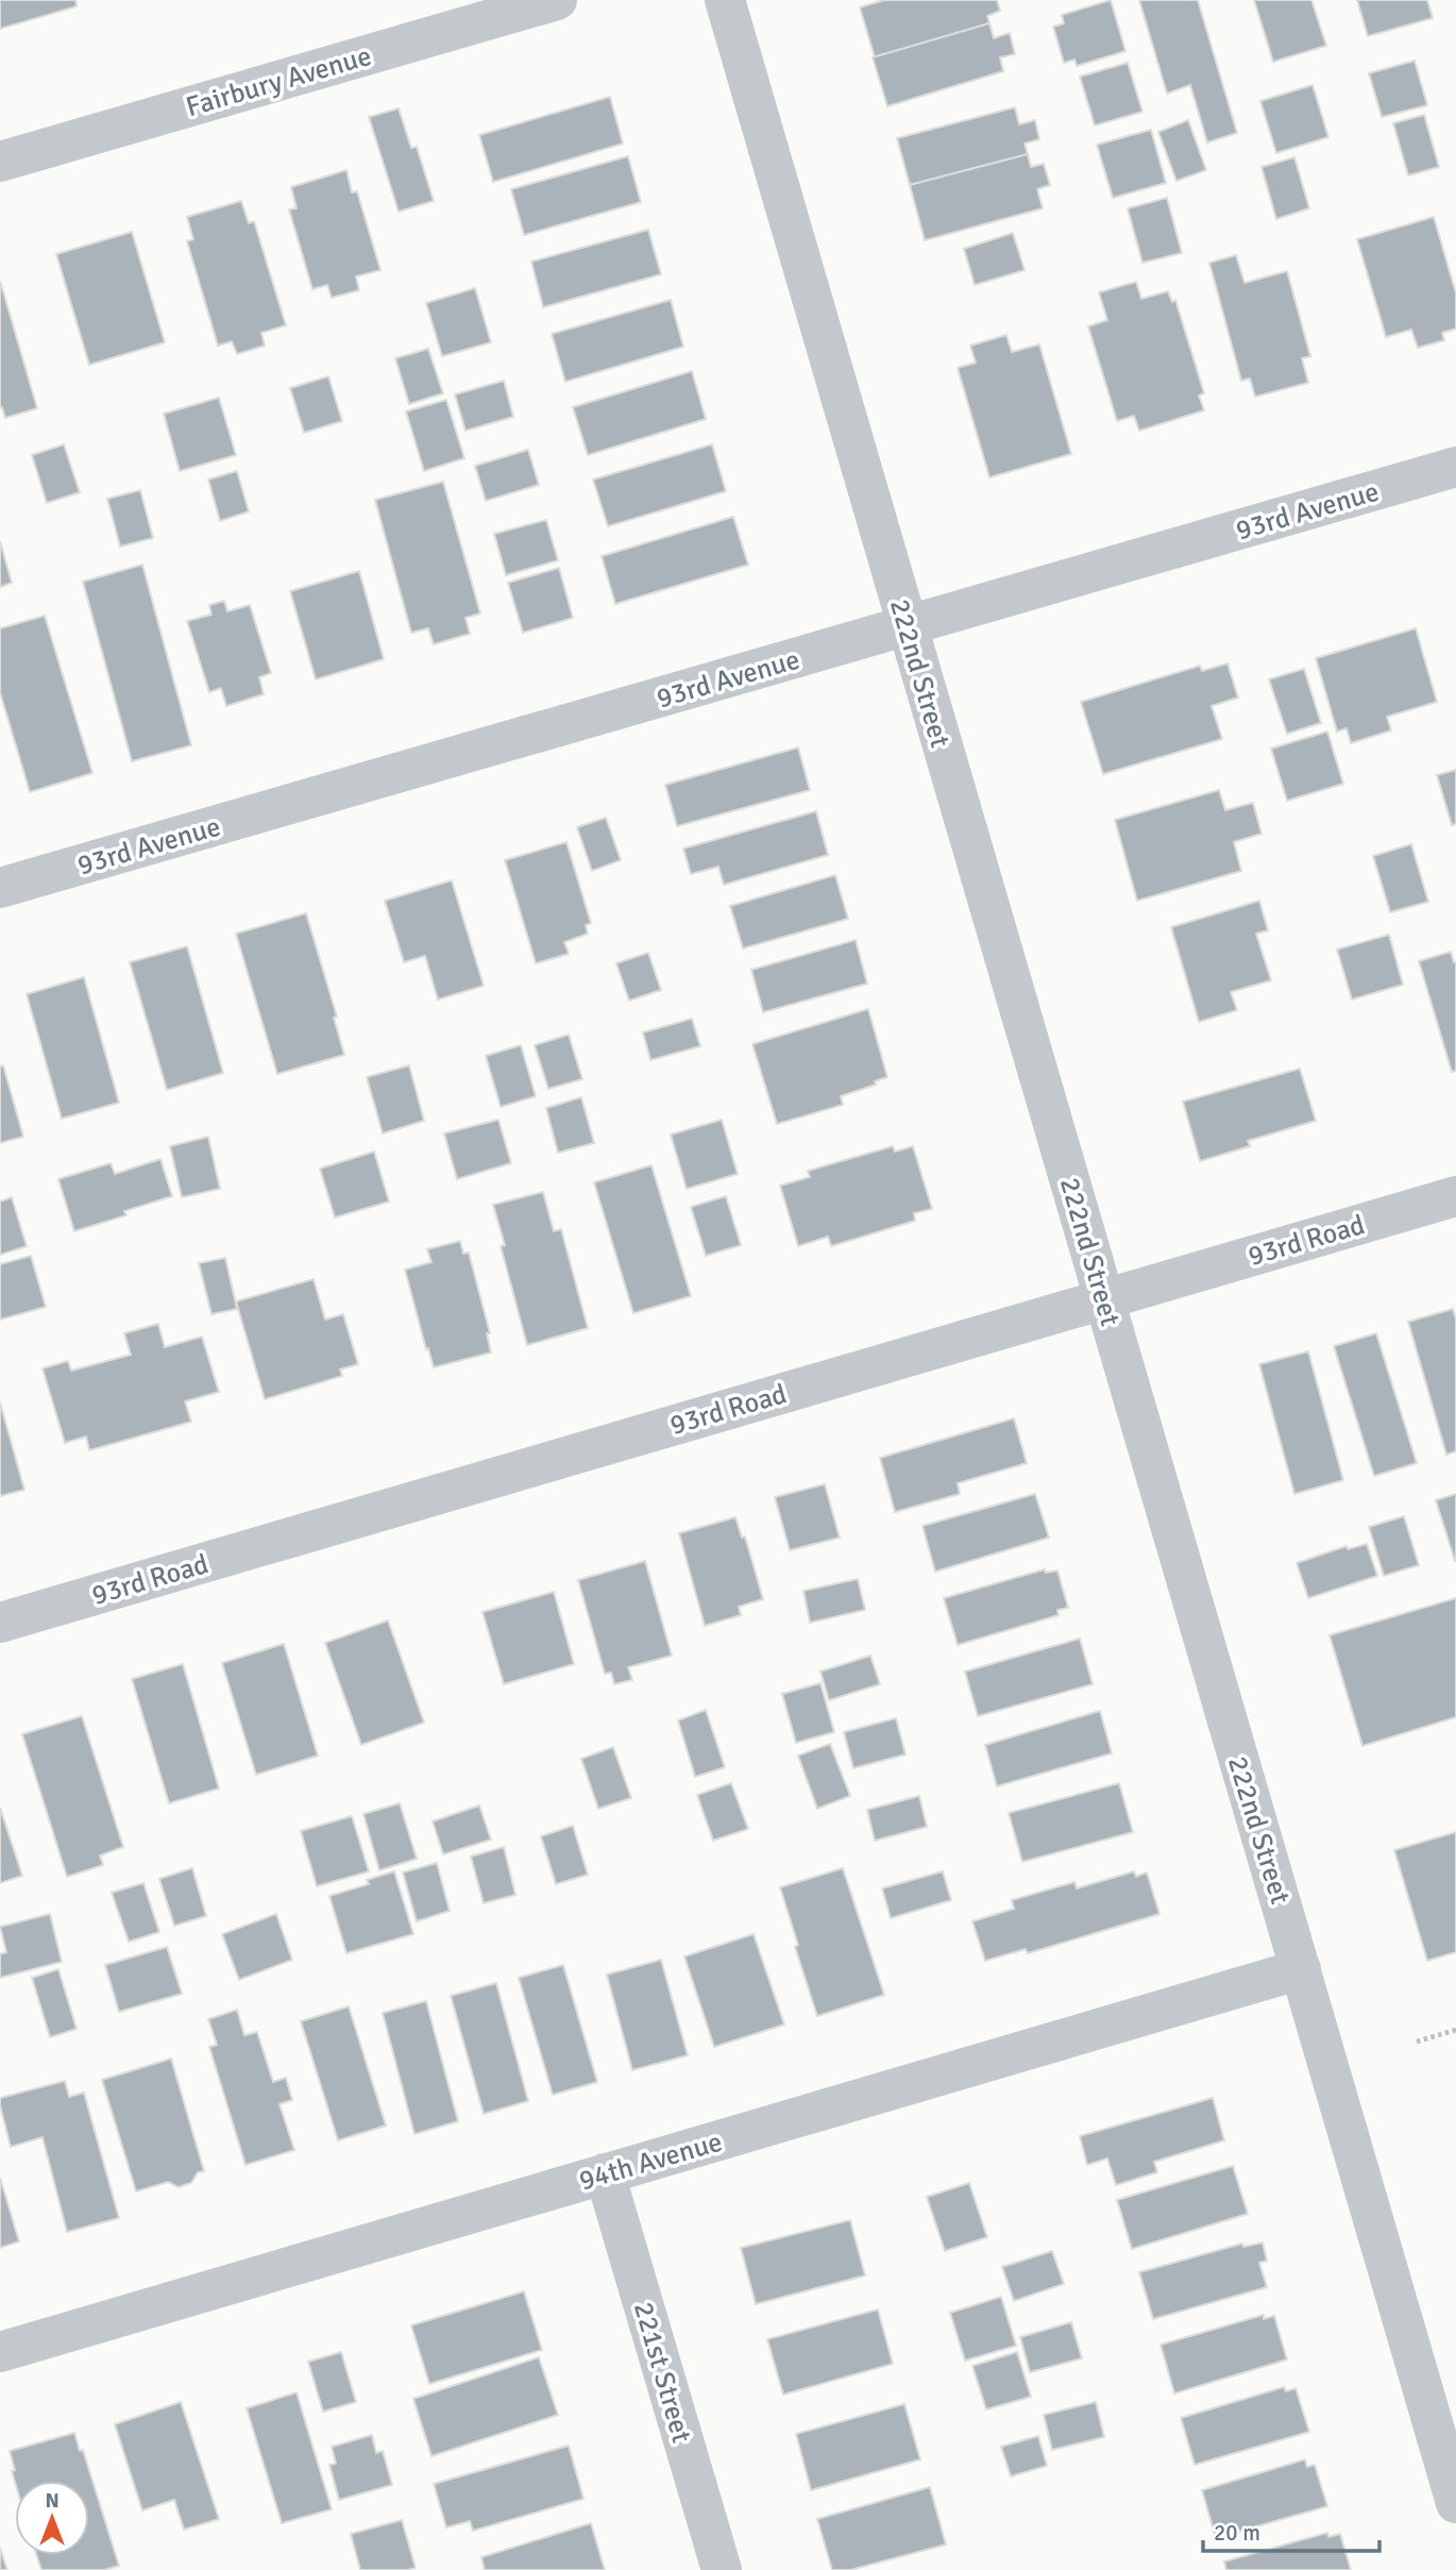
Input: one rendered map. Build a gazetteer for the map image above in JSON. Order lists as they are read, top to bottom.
{
  "streets": {
    "street": [
      "Fairbury Avenue",
      "93rd Avenue",
      "222nd Street",
      "93rd Road",
      "94th Avenue",
      "221st Street"
    ]
  },
  "crossings": [
    ["93rd Avenue", "222nd Street"],
    ["222nd Street", "93rd Road"],
    ["222nd Street", "94th Avenue"],
    ["94th Avenue", "221st Street"]
  ],
  "scale_bar": "20 m",
  "north": "top"
}
